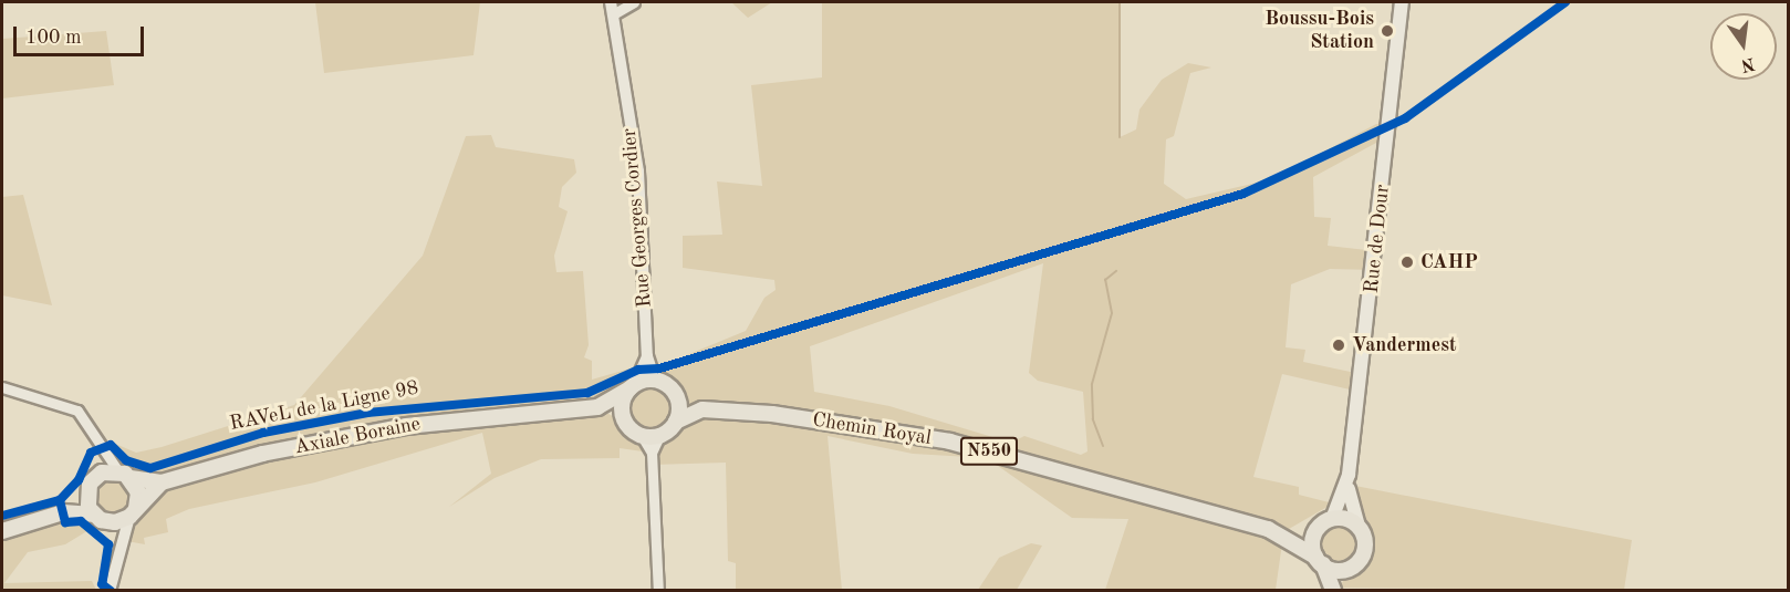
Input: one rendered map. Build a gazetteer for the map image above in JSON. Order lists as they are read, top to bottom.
{
  "streets": {
    "main road": [
      "Rue de Dour",
      "Chemin Royal",
      "Axiale Boraine",
      "N550"
    ],
    "street": ["Rue Georges Cordier"],
    "cycle path": ["RAVeL de la Ligne 98"]
  },
  "crossings": [
    ["Rue Georges Cordier", "Chemin Royal"],
    ["Rue Georges Cordier", "Axiale Boraine"],
    ["Chemin Royal", "Axiale Boraine"]
  ],
  "places": ["Boussu-Bois Station", "CAHP", "Vandermest"],
  "scale_bar": "100 m",
  "north": "bottom"
}
